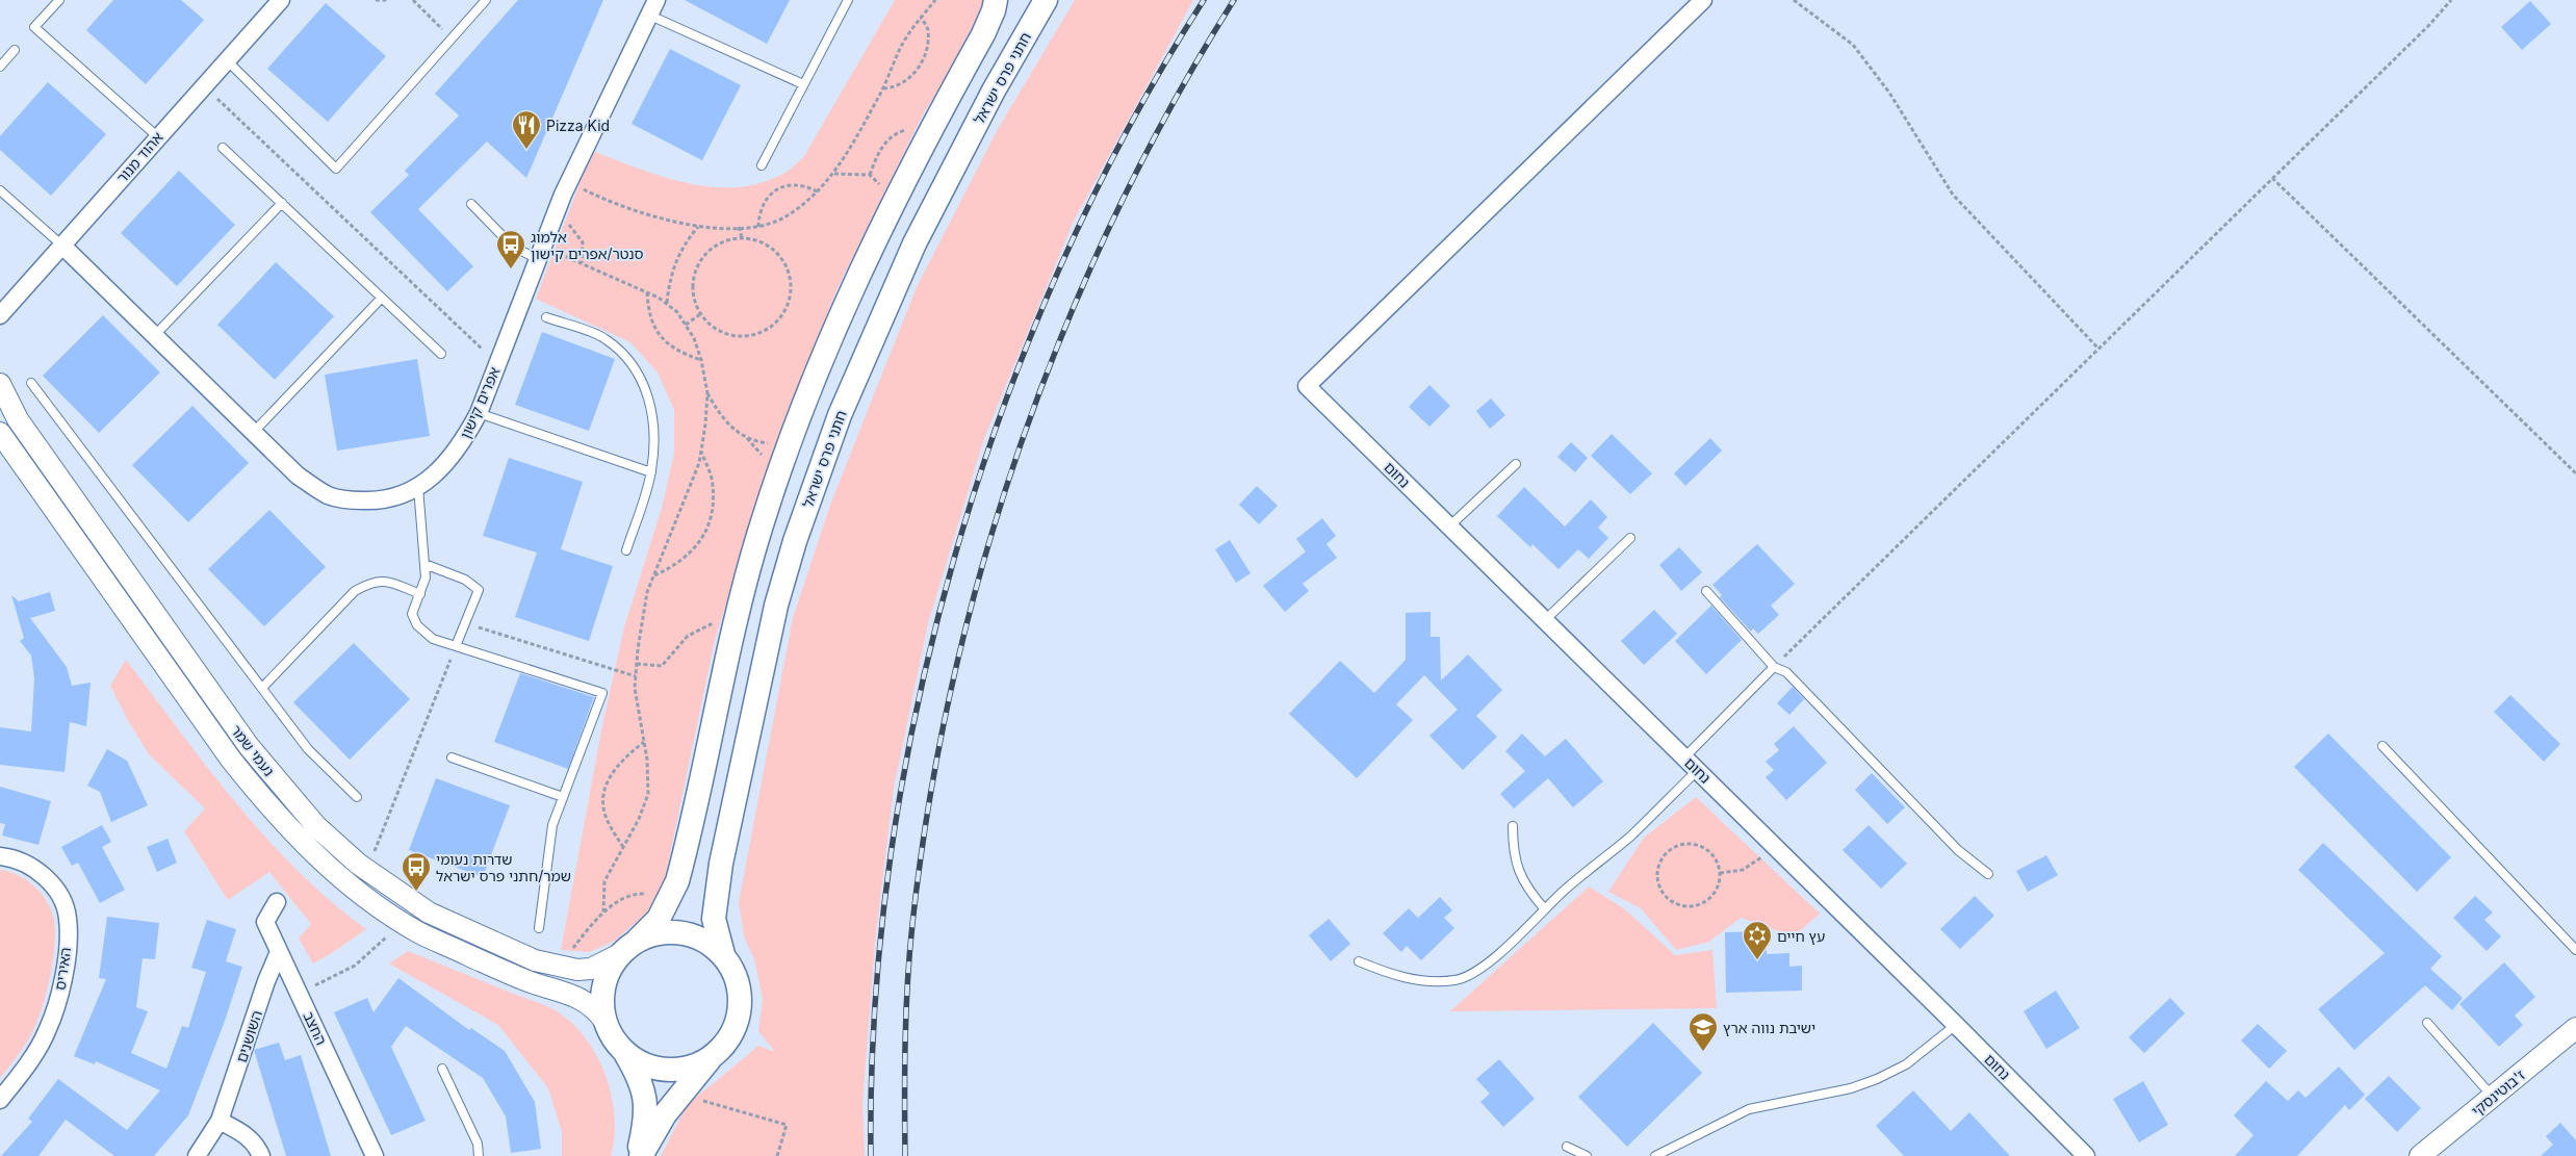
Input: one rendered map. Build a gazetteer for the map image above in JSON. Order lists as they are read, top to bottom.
{
  "streets": {
    "main road": ["חתני פרס ישראל"],
    "street": [
      "אהוד מנור",
      "אפרים קישון",
      "נחום",
      "נעמי שמר",
      "האיריס",
      "החצב",
      "השושנים",
      "ז'בוטינסקי"
    ]
  },
  "crossings": [
    ["חתני פרס ישראל", "נעמי שמר"],
    ["אהוד מנור", "אפרים קישון"],
    ["החצב", "השושנים"]
  ],
  "places": {
    "restaurant": ["Pizza Kid"],
    "bus stop": ["אלמוג סנטר/אפרים קישון", "שדרות נעומי שמר/חתני פרס ישראל"],
    "synagogue": ["עץ חיים"],
    "school or university": ["ישיבת נווה ארץ"]
  }
}
